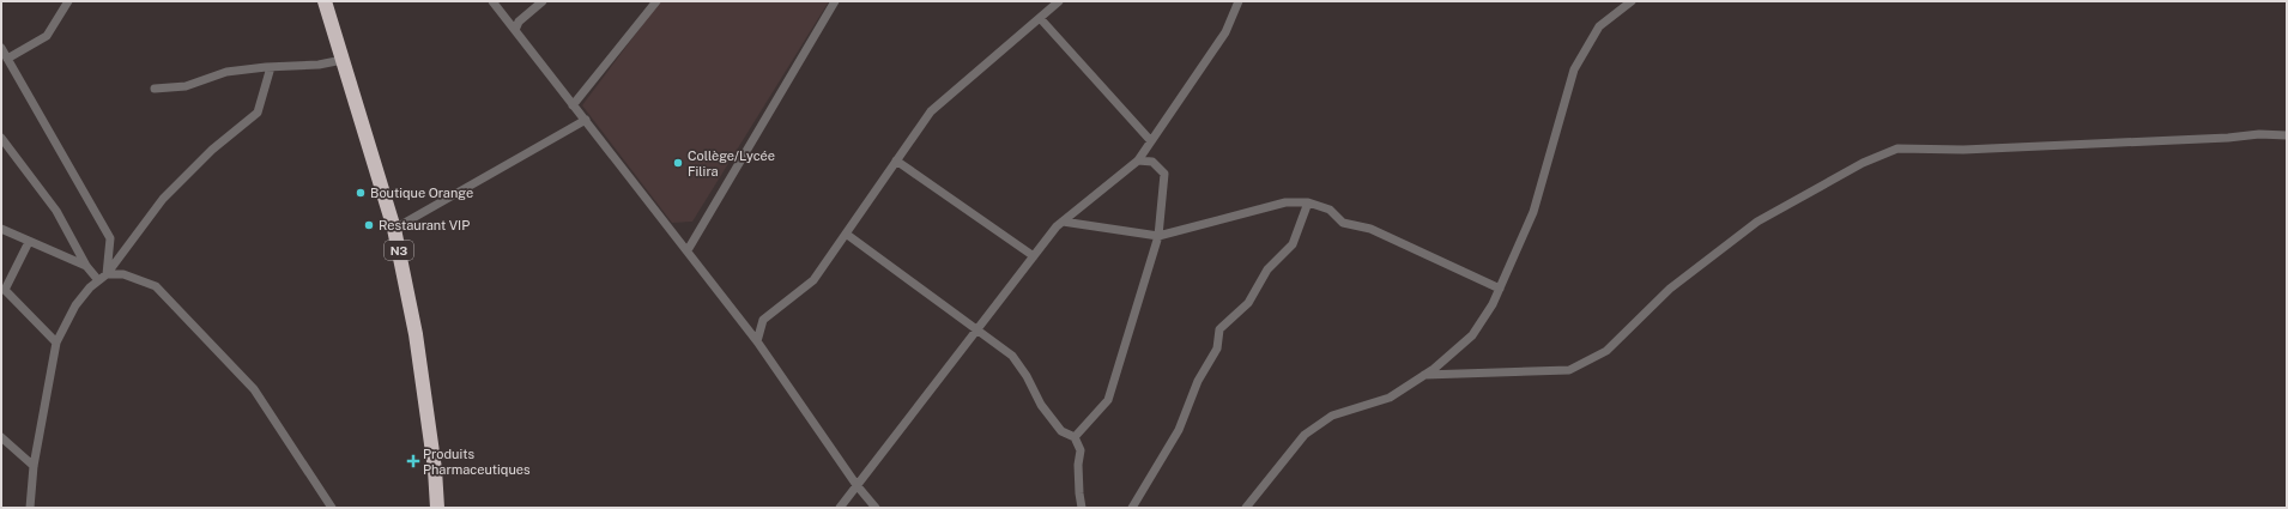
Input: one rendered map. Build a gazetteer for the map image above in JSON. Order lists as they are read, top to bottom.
{
  "streets": {
    "highway": ["N3"]
  },
  "places": {
    "other": ["Collège/Lycée Filira", "Boutique Orange", "Restaurant VIP"],
    "health": ["Produits Pharmaceutiques"]
  }
}
